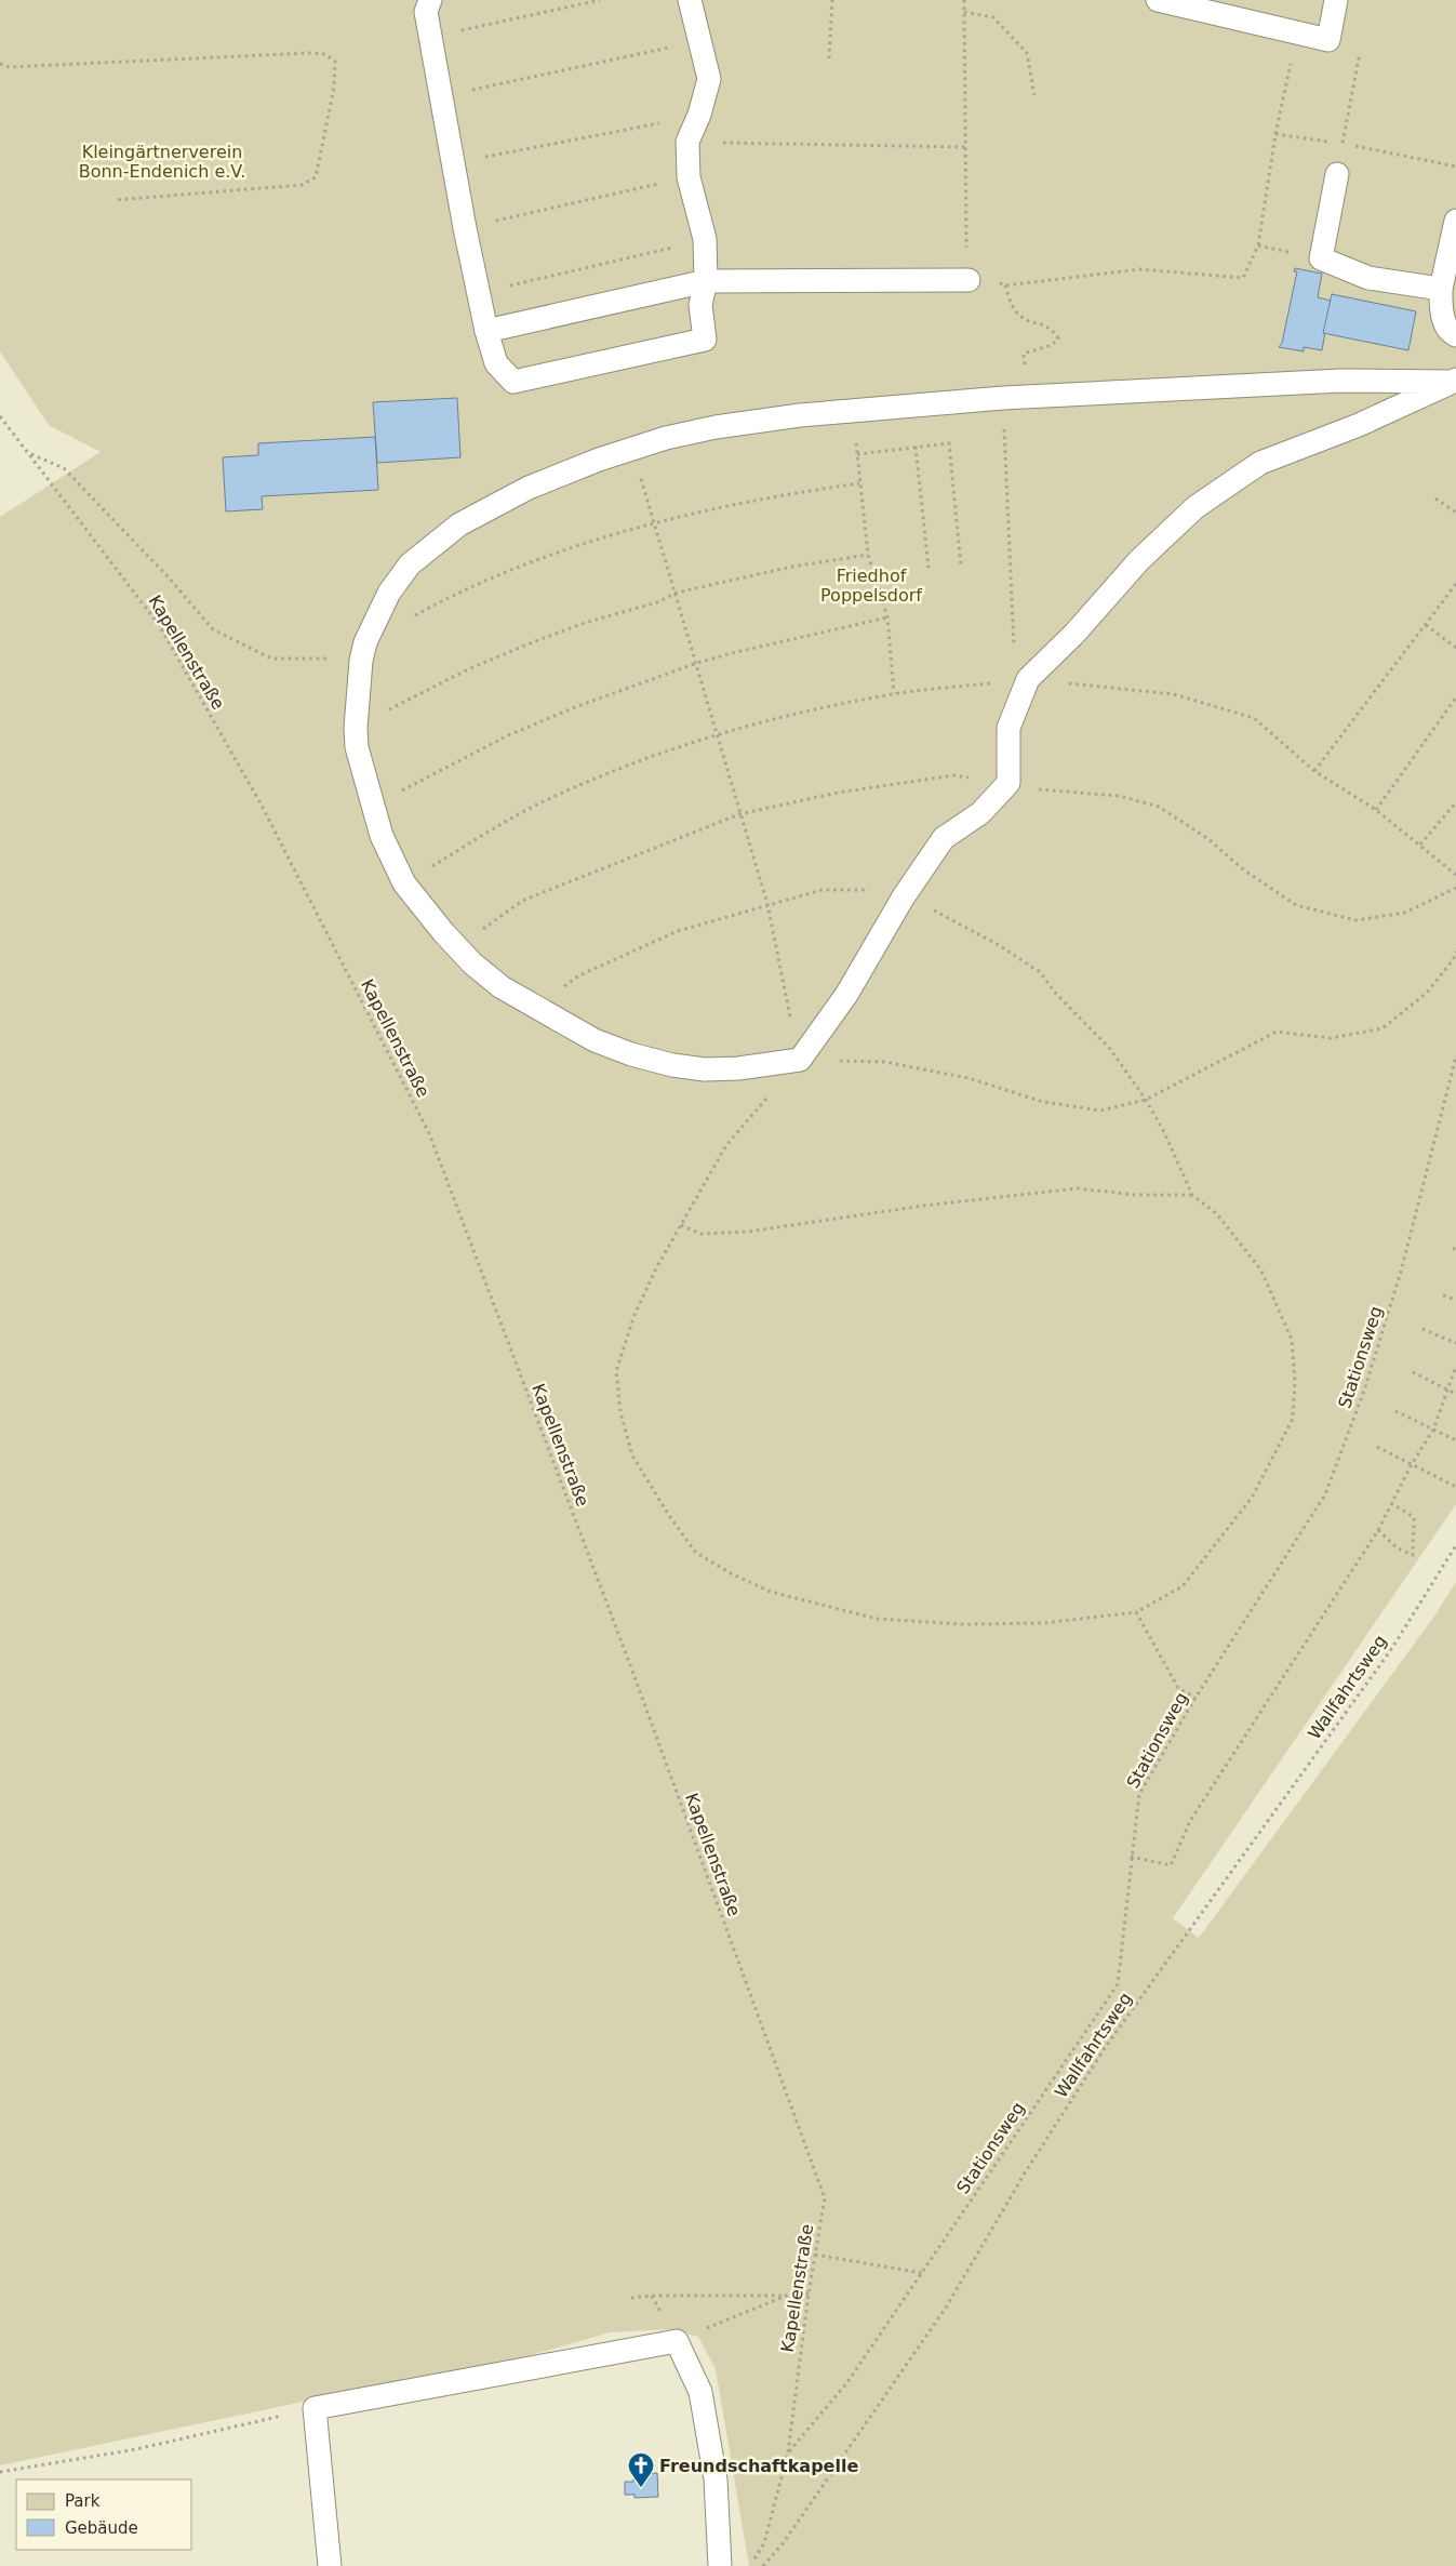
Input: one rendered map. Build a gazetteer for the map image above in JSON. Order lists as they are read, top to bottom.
{
  "streets": {
    "path": ["Kapellenstraße", "Stationsweg", "Wallfahrtsweg"]
  },
  "crossings": [
    ["Kapellenstraße", "Stationsweg"]
  ],
  "parks": ["Kleingärtnerverein Bonn-Endenich e.V.", "Friedhof Poppelsdorf"],
  "places": {
    "church": ["Freundschaftkapelle"]
  },
  "legend": ["Park", "Gebäude"]
}
